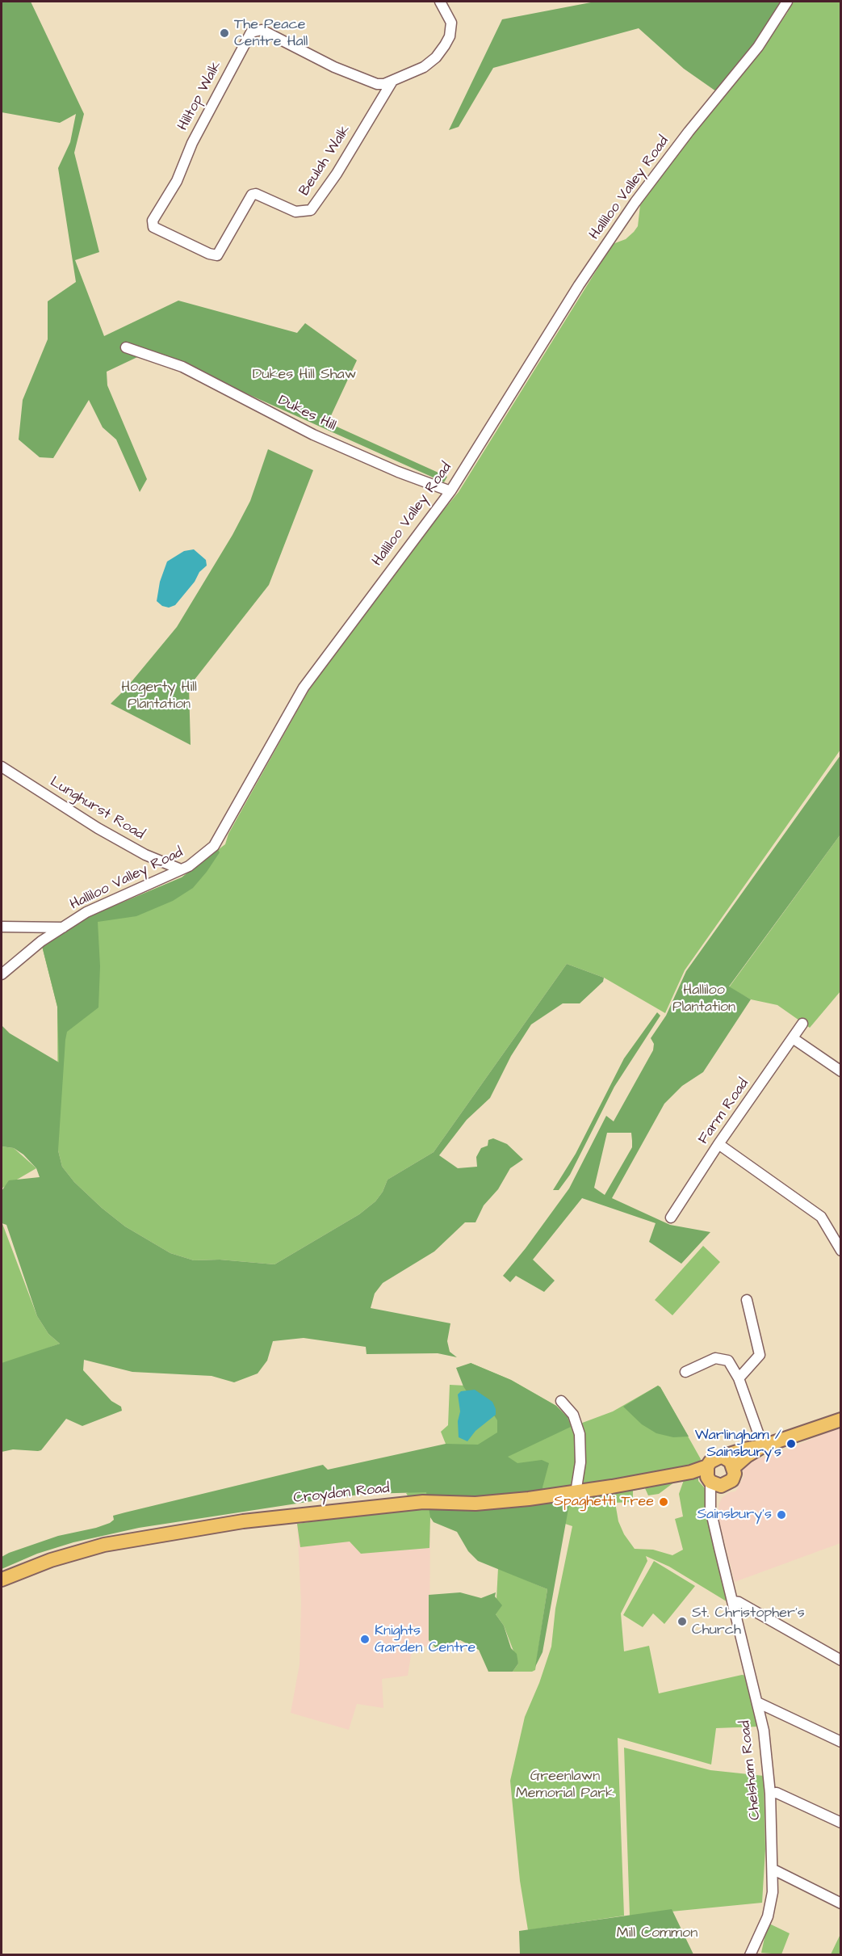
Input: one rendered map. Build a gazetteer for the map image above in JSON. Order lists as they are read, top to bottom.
{
  "streets": {
    "main road": ["Croydon Road"],
    "street": [
      "Hilltop Walk",
      "Beulah Walk",
      "Halliloo Valley Road",
      "Dukes Hill",
      "Lunghurst Road",
      "Farm Road",
      "Chelsham Road"
    ]
  },
  "crossings": [
    ["Hilltop Walk", "Beulah Walk"],
    ["Halliloo Valley Road", "Dukes Hill"],
    ["Halliloo Valley Road", "Lunghurst Road"],
    ["Croydon Road", "Chelsham Road"]
  ],
  "parks": [
    "Dukes Hill Shaw",
    "Hogerty Hill Plantation",
    "Halliloo Plantation",
    "Greenlawn Memorial Park",
    "Mill Common"
  ],
  "places": [
    "The Peace Centre Hall",
    "Warlingham / Sainsbury's",
    "Spaghetti Tree",
    "Sainsbury's",
    "St. Christopher's Church",
    "Knights Garden Centre"
  ]
}
